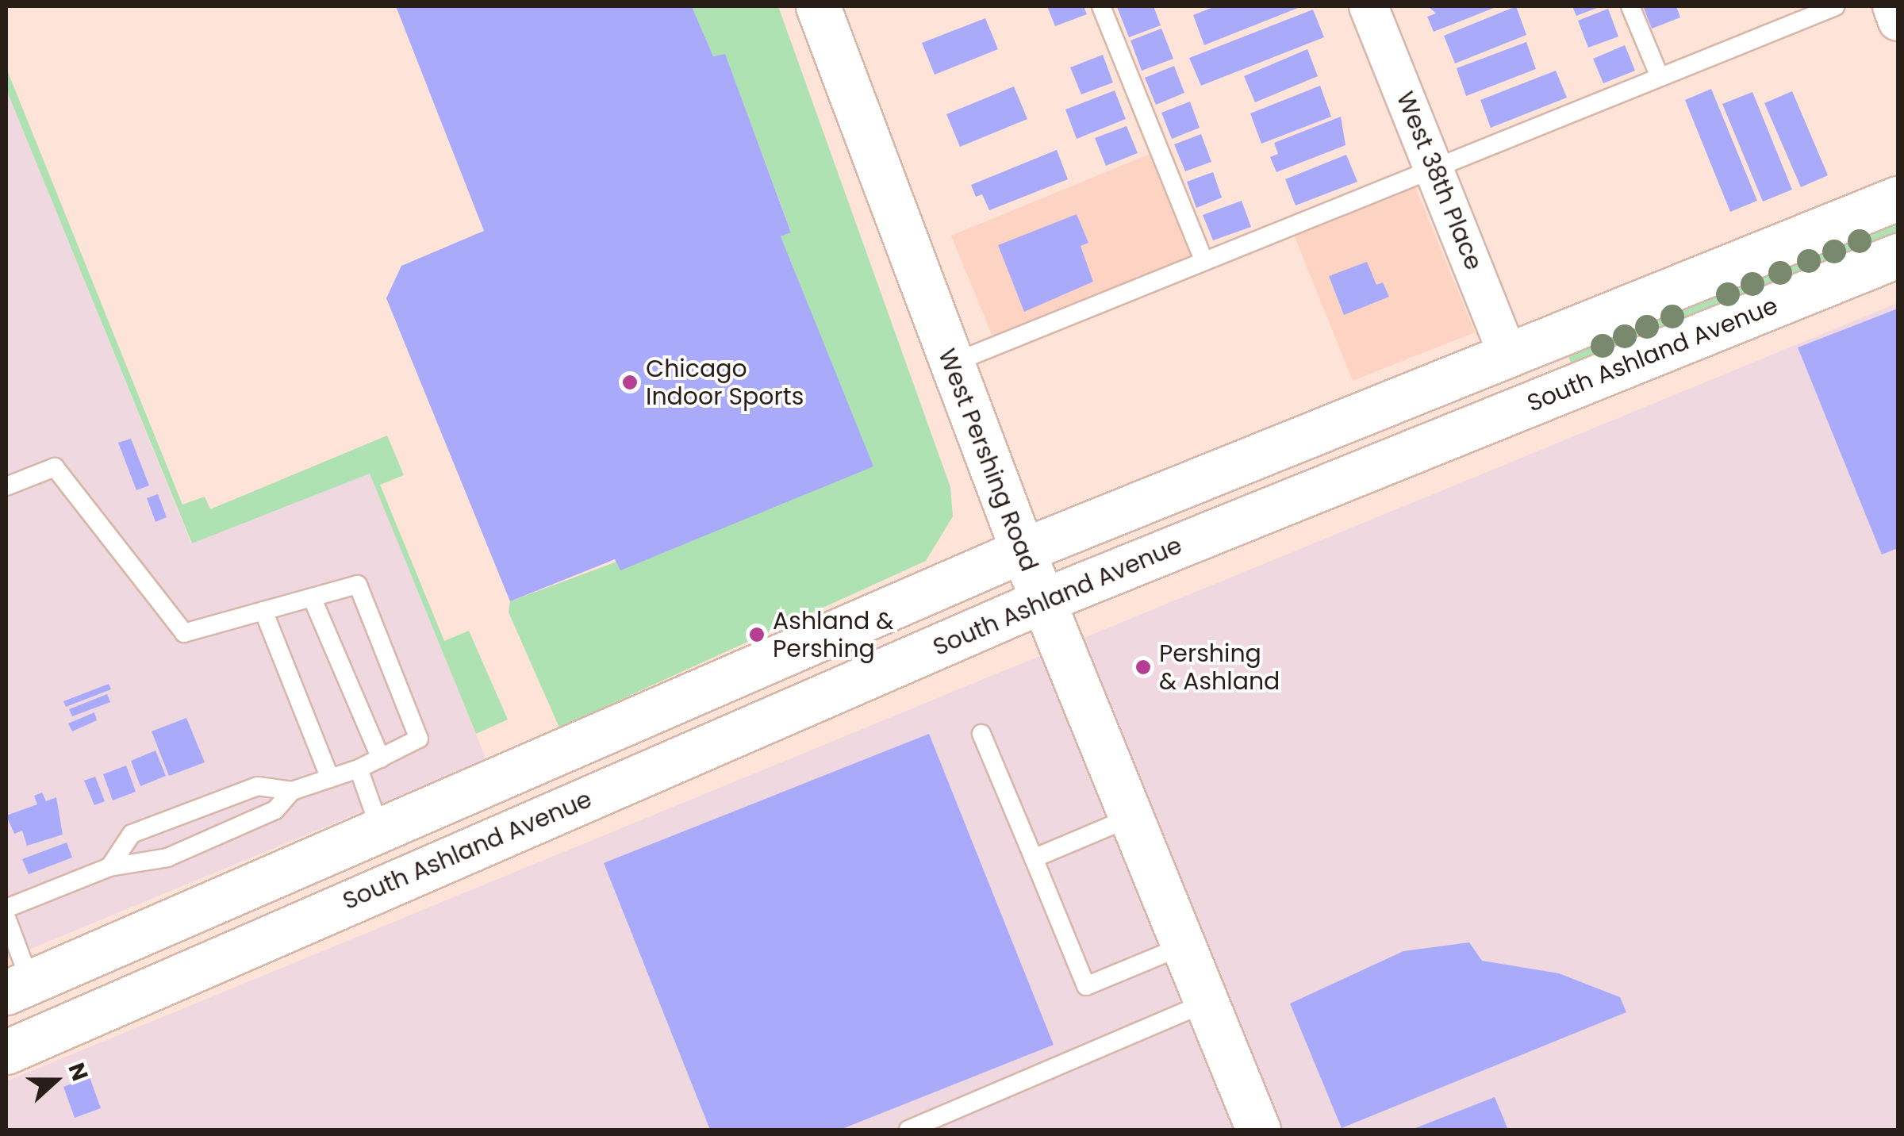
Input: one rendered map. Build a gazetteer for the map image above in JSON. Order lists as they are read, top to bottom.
{
  "streets": {
    "main road": ["South Ashland Avenue", "West Pershing Road"],
    "street": ["West 38th Place"]
  },
  "crossings": [
    ["South Ashland Avenue", "West Pershing Road"]
  ],
  "places": ["Chicago Indoor Sports", "Ashland & Pershing", "Pershing & Ashland"],
  "north": "right"
}
